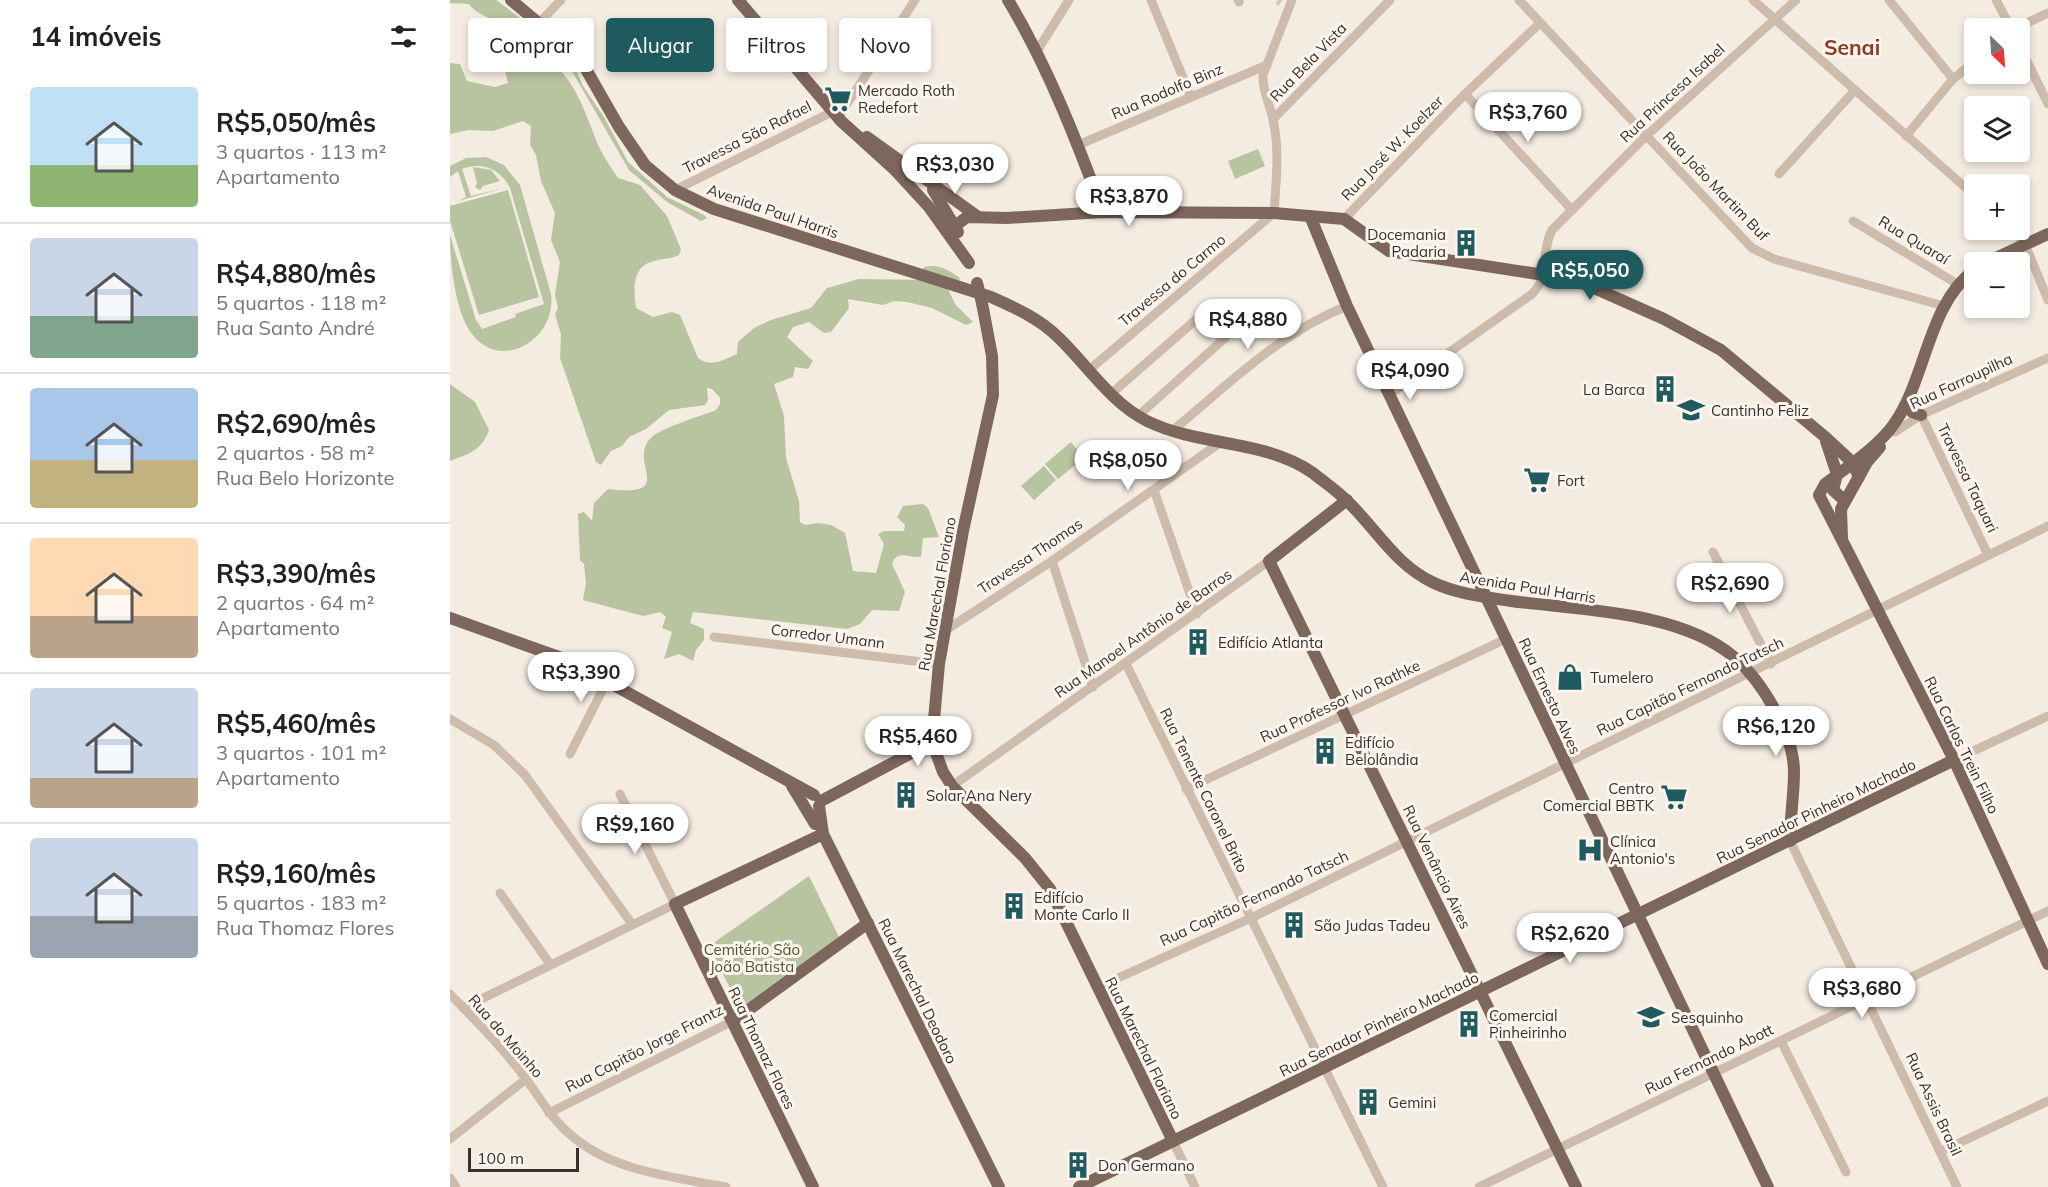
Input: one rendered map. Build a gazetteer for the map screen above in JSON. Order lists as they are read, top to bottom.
{
  "streets": {
    "main road": [
      "Avenida Paul Harris",
      "Rua Marechal Floriano",
      "Rua Manoel Antônio de Barros",
      "Rua Ernesto Alves",
      "Rua Carlos Trein Filho",
      "Rua Senador Pinheiro Machado",
      "Rua Venâncio Aires",
      "Rua Marechal Deodoro",
      "Rua Capitão Jorge Frantz",
      "Rua Thomaz Flores"
    ],
    "street": [
      "Rua Bela Vista",
      "Rua Rodolfo Binz",
      "Rua Princesa Isabel",
      "Travessa São Rafael",
      "Rua José W. Koelzer",
      "Rua João Martim Buf",
      "Rua Quaraí",
      "Travessa do Carmo",
      "Rua Farroupilha",
      "Travessa Taquari",
      "Travessa Thomas",
      "Corredor Umann",
      "Rua Capitão Fernando Tatsch",
      "Rua Professor Ivo Rathke",
      "Rua Tenente Coronel Brito",
      "Rua do Moinho",
      "Rua Fernando Abott",
      "Rua Assis Brasil"
    ]
  },
  "crossings": [
    ["Rua Princesa Isabel", "Rua João Martim Buf"],
    ["Travessa São Rafael", "Avenida Paul Harris"],
    ["Rua José W. Koelzer", "Rua João Martim Buf"],
    ["Avenida Paul Harris", "Travessa do Carmo"],
    ["Avenida Paul Harris", "Travessa Thomas"],
    ["Avenida Paul Harris", "Rua Marechal Floriano"],
    ["Avenida Paul Harris", "Rua Manoel Antônio de Barros"],
    ["Avenida Paul Harris", "Rua Capitão Fernando Tatsch"],
    ["Avenida Paul Harris", "Rua Ernesto Alves"],
    ["Avenida Paul Harris", "Rua Senador Pinheiro Machado"],
    ["Avenida Paul Harris", "Rua Assis Brasil"],
    ["Rua Farroupilha", "Travessa Taquari"],
    ["Travessa Taquari", "Rua Capitão Fernando Tatsch"],
    ["Travessa Thomas", "Rua Marechal Floriano"],
    ["Rua Marechal Floriano", "Rua Manoel Antônio de Barros"],
    ["Rua Marechal Floriano", "Corredor Umann"],
    ["Rua Marechal Floriano", "Rua Capitão Fernando Tatsch"],
    ["Rua Marechal Floriano", "Rua Senador Pinheiro Machado"],
    ["Rua Manoel Antônio de Barros", "Rua Tenente Coronel Brito"],
    ["Rua Manoel Antônio de Barros", "Rua Venâncio Aires"],
    ["Rua Capitão Fernando Tatsch", "Rua Ernesto Alves"],
    ["Rua Capitão Fernando Tatsch", "Rua Carlos Trein Filho"],
    ["Rua Capitão Fernando Tatsch", "Rua Tenente Coronel Brito"],
    ["Rua Capitão Fernando Tatsch", "Rua Venâncio Aires"],
    ["Rua Ernesto Alves", "Rua Professor Ivo Rathke"],
    ["Rua Ernesto Alves", "Rua Senador Pinheiro Machado"],
    ["Rua Ernesto Alves", "Rua Fernando Abott"],
    ["Rua Professor Ivo Rathke", "Rua Tenente Coronel Brito"],
    ["Rua Professor Ivo Rathke", "Rua Venâncio Aires"],
    ["Rua Carlos Trein Filho", "Rua Senador Pinheiro Machado"],
    ["Rua Carlos Trein Filho", "Rua Fernando Abott"],
    ["Rua Tenente Coronel Brito", "Rua Senador Pinheiro Machado"],
    ["Rua Senador Pinheiro Machado", "Rua Venâncio Aires"],
    ["Rua Senador Pinheiro Machado", "Rua Assis Brasil"],
    ["Rua Venâncio Aires", "Rua Fernando Abott"],
    ["Rua Marechal Deodoro", "Rua Capitão Jorge Frantz"],
    ["Rua do Moinho", "Rua Capitão Jorge Frantz"],
    ["Rua Capitão Jorge Frantz", "Rua Thomaz Flores"],
    ["Rua Fernando Abott", "Rua Assis Brasil"]
  ],
  "districts": ["Senai"],
  "parks": ["Cemitério São João Batista"],
  "places": {
    "supermarket": ["Mercado Roth Redefort", "Fort", "Centro Comercial BBTK"],
    "building": [
      "Docemania Padaria",
      "La Barca",
      "Edifício Atlanta",
      "Edifício Belolândia",
      "Solar Ana Nery",
      "Edifício Monte Carlo II",
      "São Judas Tadeu",
      "Comercial Pinheirinho",
      "Gemini",
      "Don Germano"
    ],
    "school or university": ["Cantinho Feliz", "Sesquinho"],
    "shop": ["Tumelero"],
    "hospital": ["Clínica Antonio's"]
  },
  "scale_bar": "100 m",
  "north": "bottom right",
  "page": {
    "heading": "14 imóveis",
    "map_buttons": ["+", "−"],
    "chip": [
      "Comprar",
      "Alugar",
      "Filtros",
      "Novo"
    ],
    "list": [
      {
        "name": "R$5,050/mês",
        "note": "3 quartos · 113 m² · Apartamento"
      },
      {
        "name": "R$4,880/mês",
        "note": "5 quartos · 118 m² · Rua Santo André"
      },
      {
        "name": "R$2,690/mês",
        "note": "2 quartos · 58 m² · Rua Belo Horizonte"
      },
      {
        "name": "R$3,390/mês",
        "note": "2 quartos · 64 m² · Apartamento"
      },
      {
        "name": "R$5,460/mês",
        "note": "3 quartos · 101 m² · Apartamento"
      },
      {
        "name": "R$9,160/mês",
        "note": "5 quartos · 183 m² · Rua Thomaz Flores"
      }
    ],
    "price": [
      "R$3,760",
      "R$3,030",
      "R$3,870",
      "R$5,050",
      "R$4,880",
      "R$4,090",
      "R$8,050",
      "R$2,690",
      "R$3,390",
      "R$6,120",
      "R$5,460",
      "R$9,160",
      "R$2,620",
      "R$3,680"
    ],
    "scale": "100 m"
  }
}
